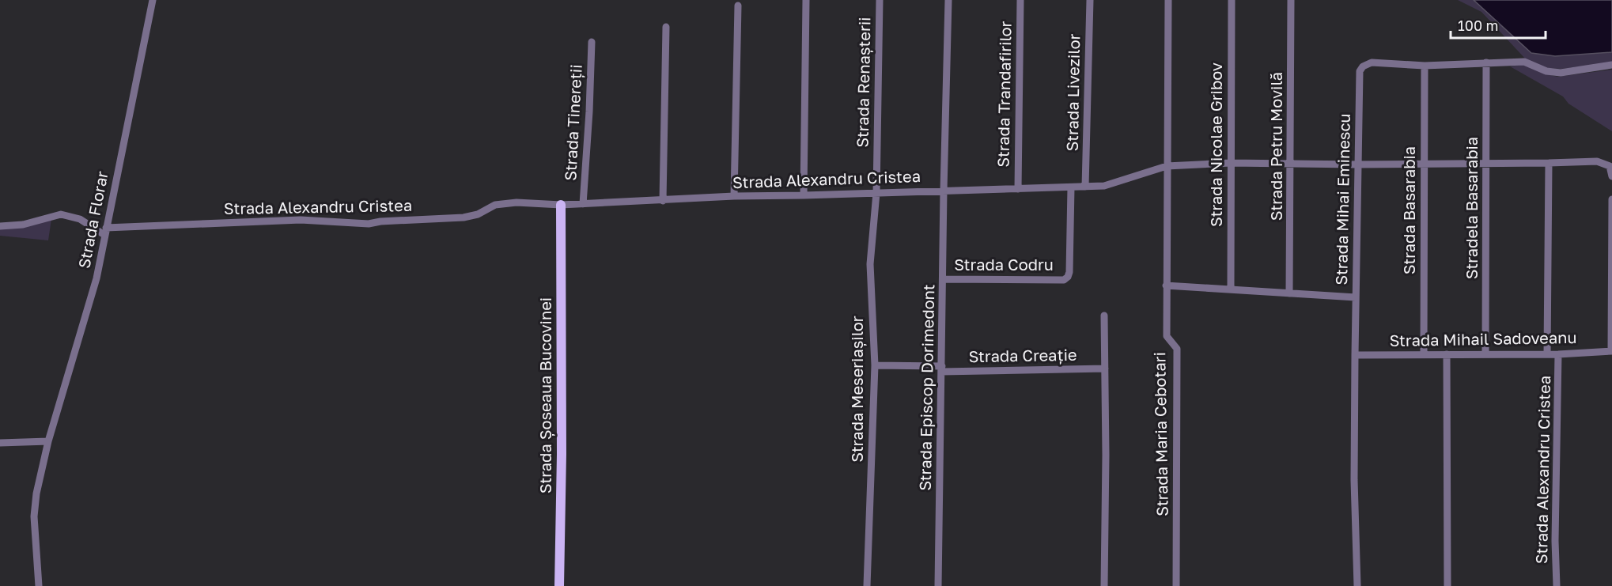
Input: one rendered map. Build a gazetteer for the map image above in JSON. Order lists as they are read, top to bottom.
{
  "streets": {
    "main road": ["Strada Șoseaua Bucovinei"],
    "street": [
      "Strada Renașterii",
      "Strada Livezilor",
      "Strada Trandafirilor",
      "Strada Tinereții",
      "Strada Nicolae Gribov",
      "Strada Petru Movilă",
      "Strada Alexandru Cristea",
      "Strada Mihai Eminescu",
      "Stradela Basarabia",
      "Strada Basarabia",
      "Strada Florar",
      "Strada Codru",
      "Strada Mihail Sadoveanu",
      "Strada Creație",
      "Strada Episcop Dorimedont",
      "Strada Meseriașilor",
      "Strada Maria Cebotari"
    ]
  },
  "crossings": [
    ["Strada Renașterii", "Strada Alexandru Cristea"],
    ["Strada Renașterii", "Strada Meseriașilor"],
    ["Strada Livezilor", "Strada Alexandru Cristea"],
    ["Strada Trandafirilor", "Strada Alexandru Cristea"],
    ["Strada Tinereții", "Strada Alexandru Cristea"],
    ["Strada Nicolae Gribov", "Strada Alexandru Cristea"],
    ["Strada Petru Movilă", "Strada Alexandru Cristea"],
    ["Strada Alexandru Cristea", "Strada Mihai Eminescu"],
    ["Strada Alexandru Cristea", "Stradela Basarabia"],
    ["Strada Alexandru Cristea", "Strada Basarabia"],
    ["Strada Alexandru Cristea", "Strada Florar"],
    ["Strada Alexandru Cristea", "Strada Codru"],
    ["Strada Alexandru Cristea", "Strada Mihail Sadoveanu"],
    ["Strada Alexandru Cristea", "Strada Episcop Dorimedont"],
    ["Strada Alexandru Cristea", "Strada Meseriașilor"],
    ["Strada Alexandru Cristea", "Strada Șoseaua Bucovinei"],
    ["Strada Alexandru Cristea", "Strada Maria Cebotari"],
    ["Strada Mihai Eminescu", "Stradela Basarabia"],
    ["Strada Mihai Eminescu", "Strada Basarabia"],
    ["Strada Mihai Eminescu", "Strada Mihail Sadoveanu"],
    ["Stradela Basarabia", "Strada Mihail Sadoveanu"],
    ["Strada Basarabia", "Strada Mihail Sadoveanu"],
    ["Strada Codru", "Strada Episcop Dorimedont"],
    ["Strada Creație", "Strada Episcop Dorimedont"],
    ["Strada Creație", "Strada Meseriașilor"]
  ],
  "scale_bar": "100 m"
}
